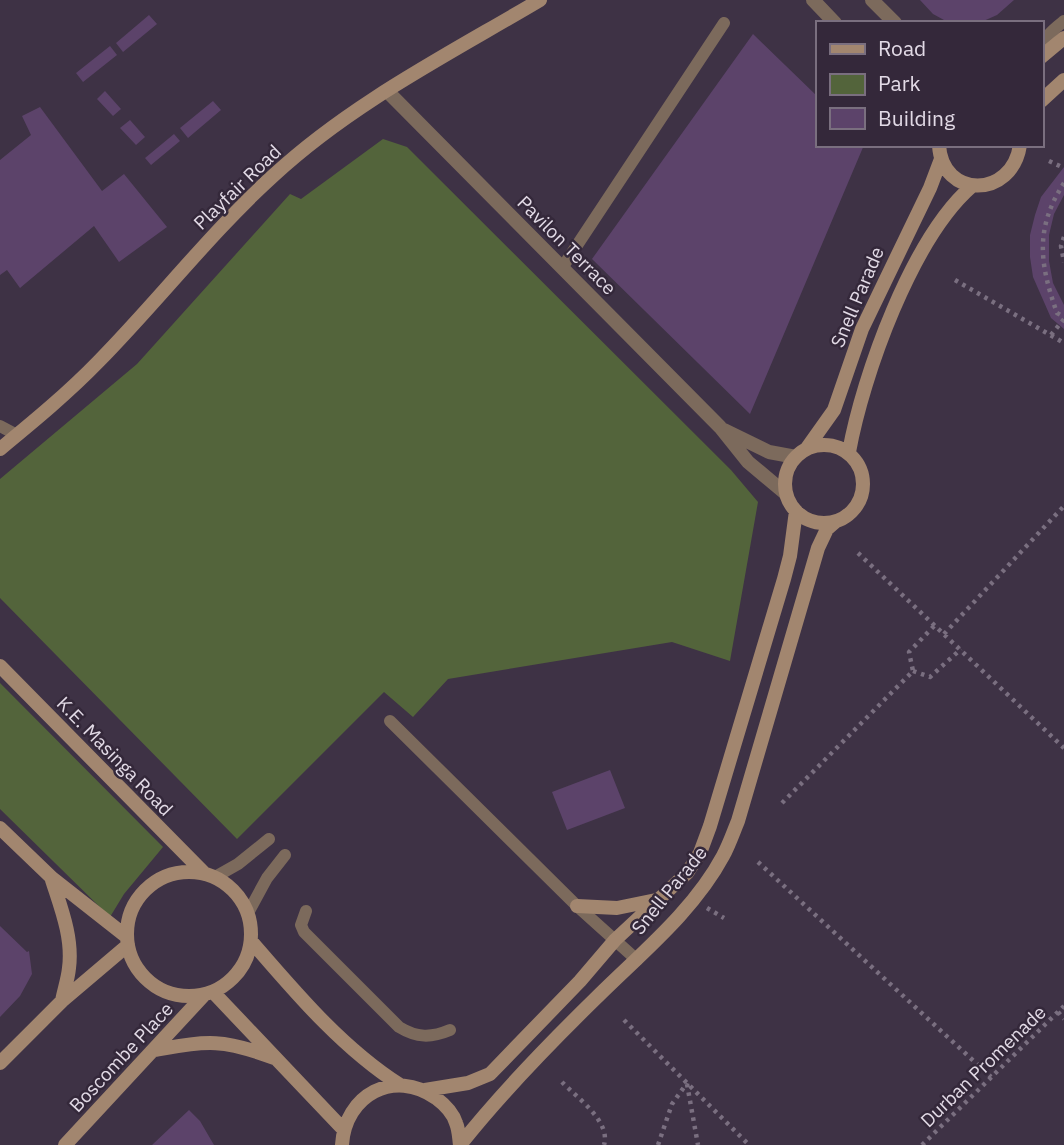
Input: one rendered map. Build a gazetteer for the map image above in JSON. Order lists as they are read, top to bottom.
{
  "streets": {
    "main road": [
      "Playfair Road",
      "Snell Parade",
      "K.E. Masinga Road",
      "Boscombe Place"
    ],
    "street": ["Pavilon Terrace"],
    "path": ["Durban Promenade"]
  },
  "crossings": [
    ["Playfair Road", "Pavilon Terrace"],
    ["Pavilon Terrace", "Snell Parade"],
    ["K.E. Masinga Road", "Boscombe Place"]
  ],
  "legend": ["Road", "Park", "Building"]
}
